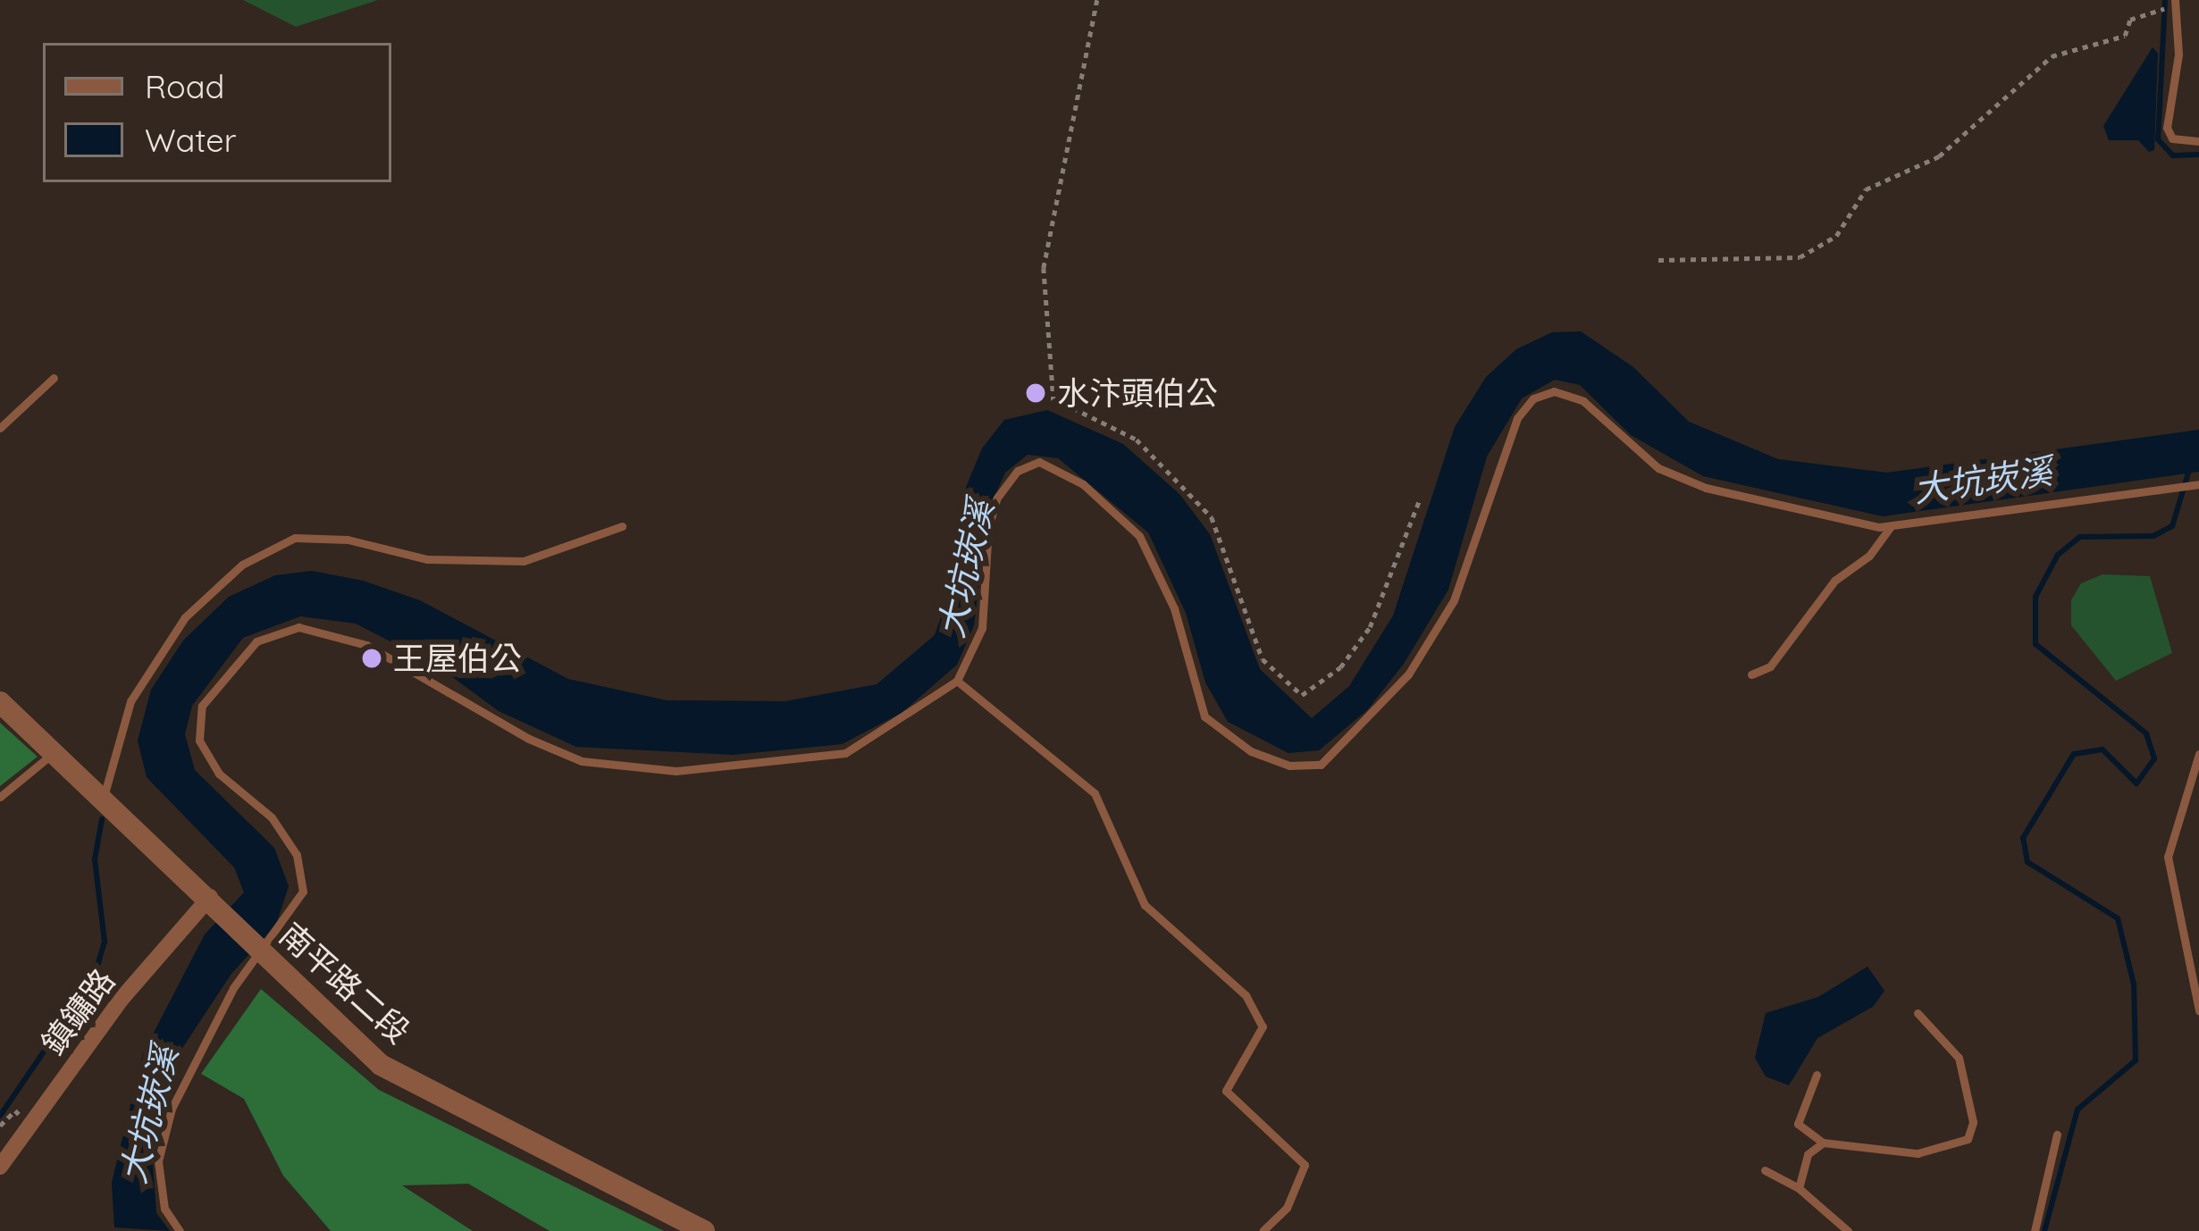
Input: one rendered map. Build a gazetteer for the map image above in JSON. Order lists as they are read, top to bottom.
{
  "streets": {
    "street": ["南平路二段", "鎮鏞路"]
  },
  "crossings": [
    ["南平路二段", "鎮鏞路"]
  ],
  "water": ["大坑崁溪"],
  "places": ["水汴頭伯公", "王屋伯公"],
  "legend": ["Road", "Water"]
}
